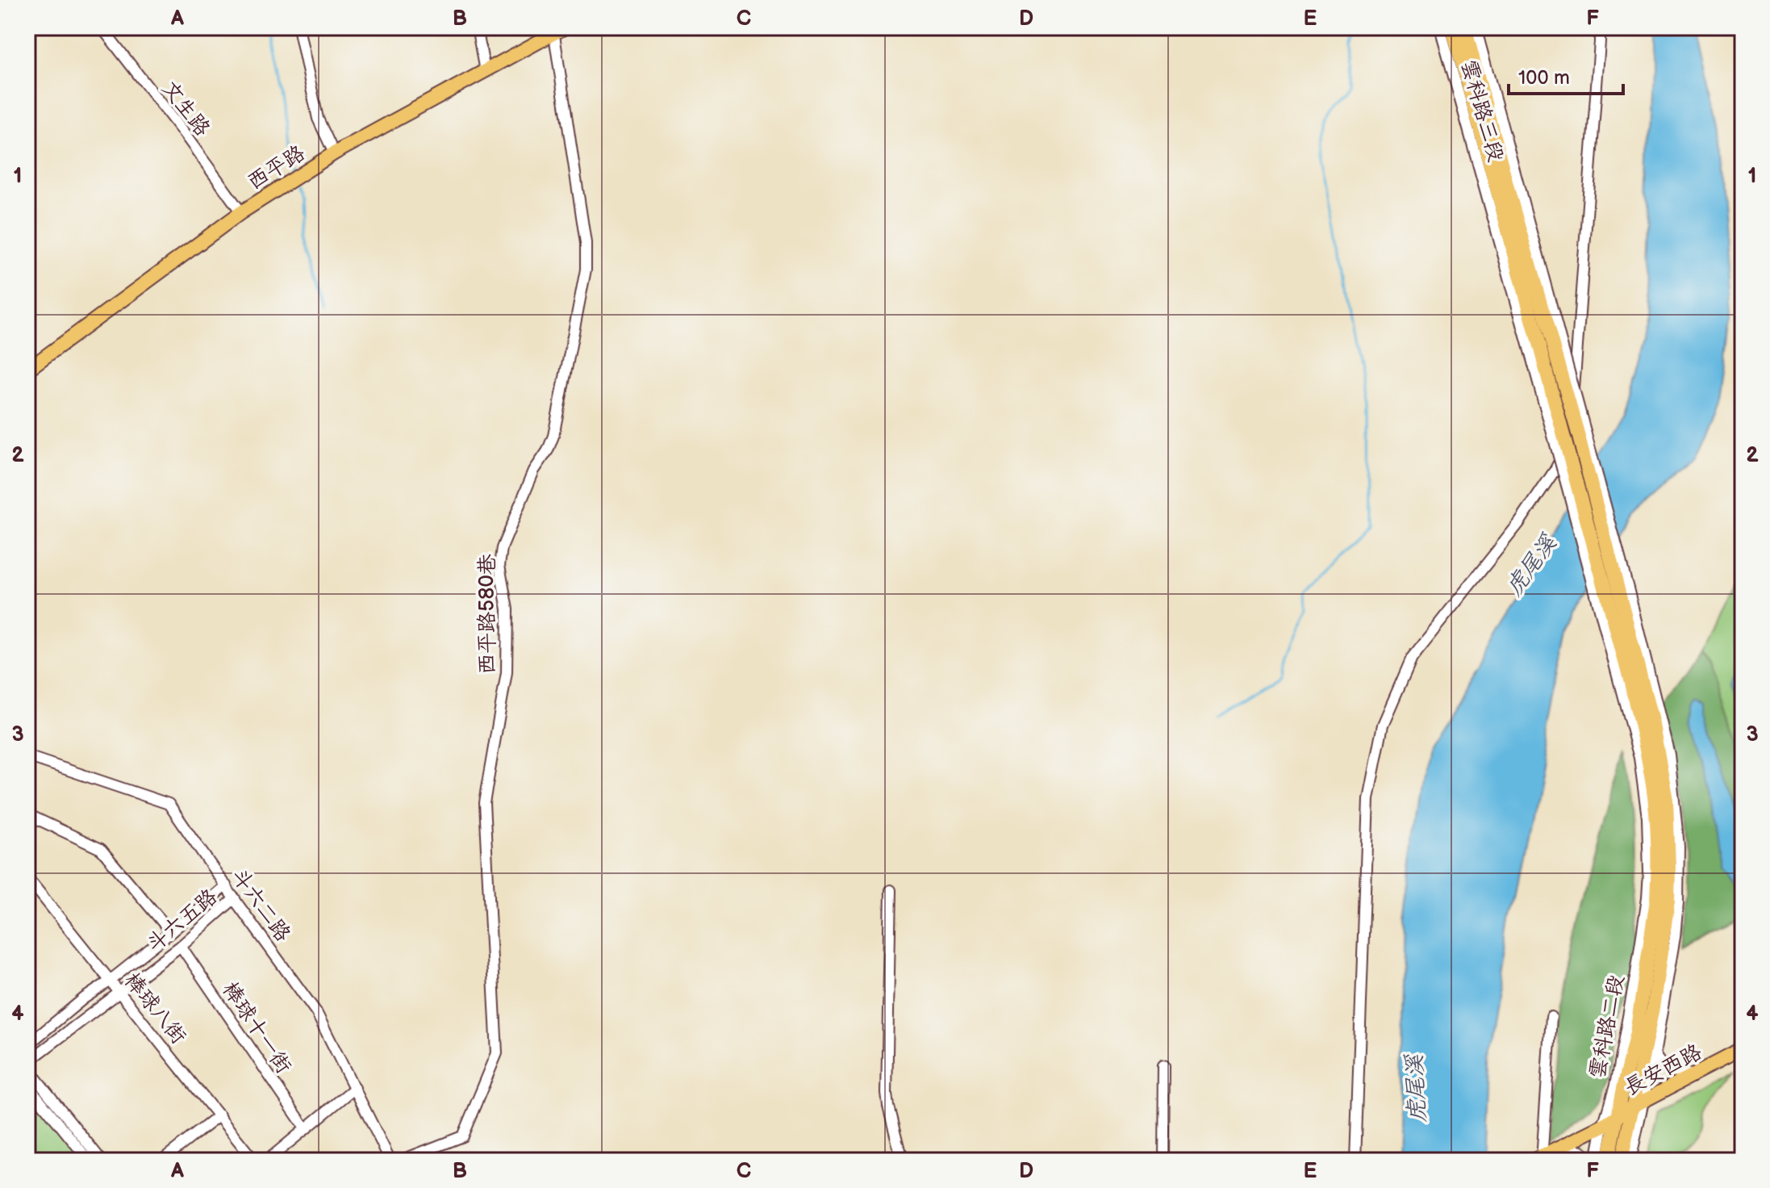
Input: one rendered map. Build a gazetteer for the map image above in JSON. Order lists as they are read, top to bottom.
{
  "streets": {
    "main road": [
      "雲科路三段",
      "西平路",
      "雲科路二段",
      "長安西路"
    ],
    "street": [
      "文生路",
      "西平路580巷",
      "斗六二路",
      "斗六五路",
      "棒球八街",
      "棒球十一街"
    ]
  },
  "crossings": [
    ["文生路", "西平路"],
    ["西平路", "西平路580巷"],
    ["斗六二路", "斗六五路"],
    ["斗六五路", "棒球八街"],
    ["斗六五路", "棒球十一街"],
    ["雲科路二段", "長安西路"]
  ],
  "water": ["虎尾溪"],
  "scale_bar": "100 m",
  "grid": {
    "columns": [
      "A",
      "B",
      "C",
      "D",
      "E",
      "F"
    ],
    "rows": [
      "1",
      "2",
      "3",
      "4"
    ]
  }
}
